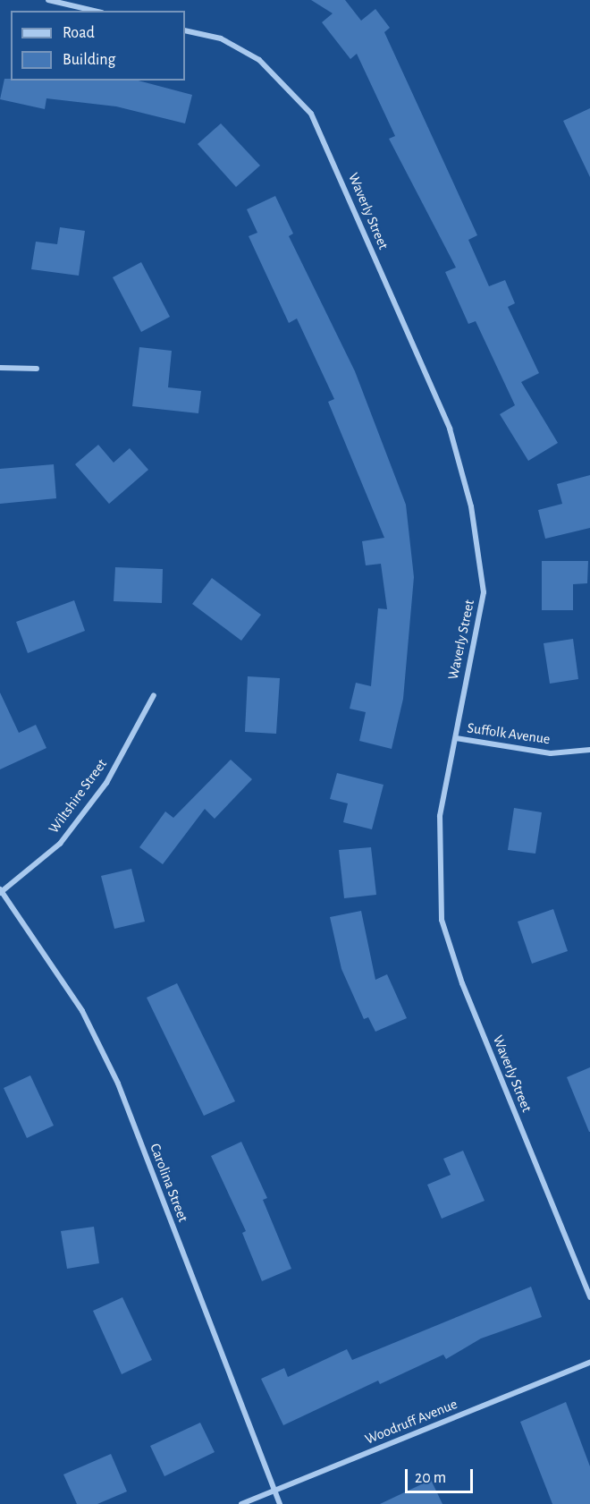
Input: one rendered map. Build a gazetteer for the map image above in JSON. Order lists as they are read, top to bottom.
{
  "streets": {
    "street": [
      "Waverly Street",
      "Suffolk Avenue",
      "Wiltshire Street",
      "Carolina Street",
      "Woodruff Avenue"
    ]
  },
  "crossings": [
    ["Waverly Street", "Suffolk Avenue"],
    ["Wiltshire Street", "Carolina Street"],
    ["Carolina Street", "Woodruff Avenue"]
  ],
  "legend": ["Road", "Building"],
  "scale_bar": "20 m"
}
